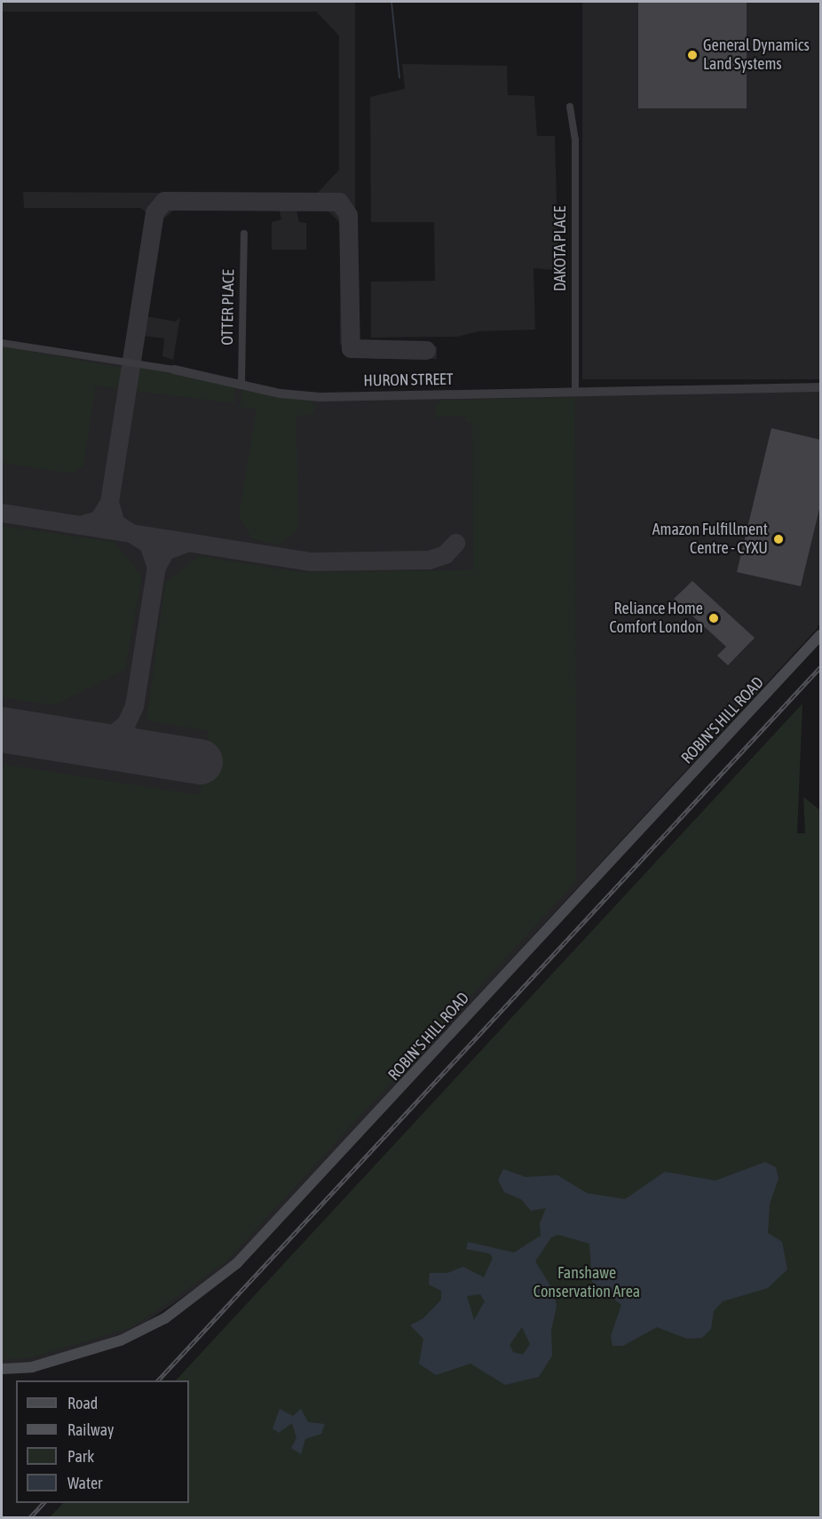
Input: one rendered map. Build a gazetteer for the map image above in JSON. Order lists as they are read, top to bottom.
{
  "streets": {
    "main road": ["ROBIN'S HILL ROAD"],
    "street": ["DAKOTA PLACE", "OTTER PLACE", "HURON STREET"]
  },
  "crossings": [
    ["DAKOTA PLACE", "HURON STREET"],
    ["OTTER PLACE", "HURON STREET"]
  ],
  "parks": ["Fanshawe Conservation Area"],
  "places": ["General Dynamics Land Systems", "Amazon Fulfillment Centre - CYXU", "Reliance Home Comfort London"],
  "legend": [
    "Road",
    "Railway",
    "Park",
    "Water"
  ]
}
